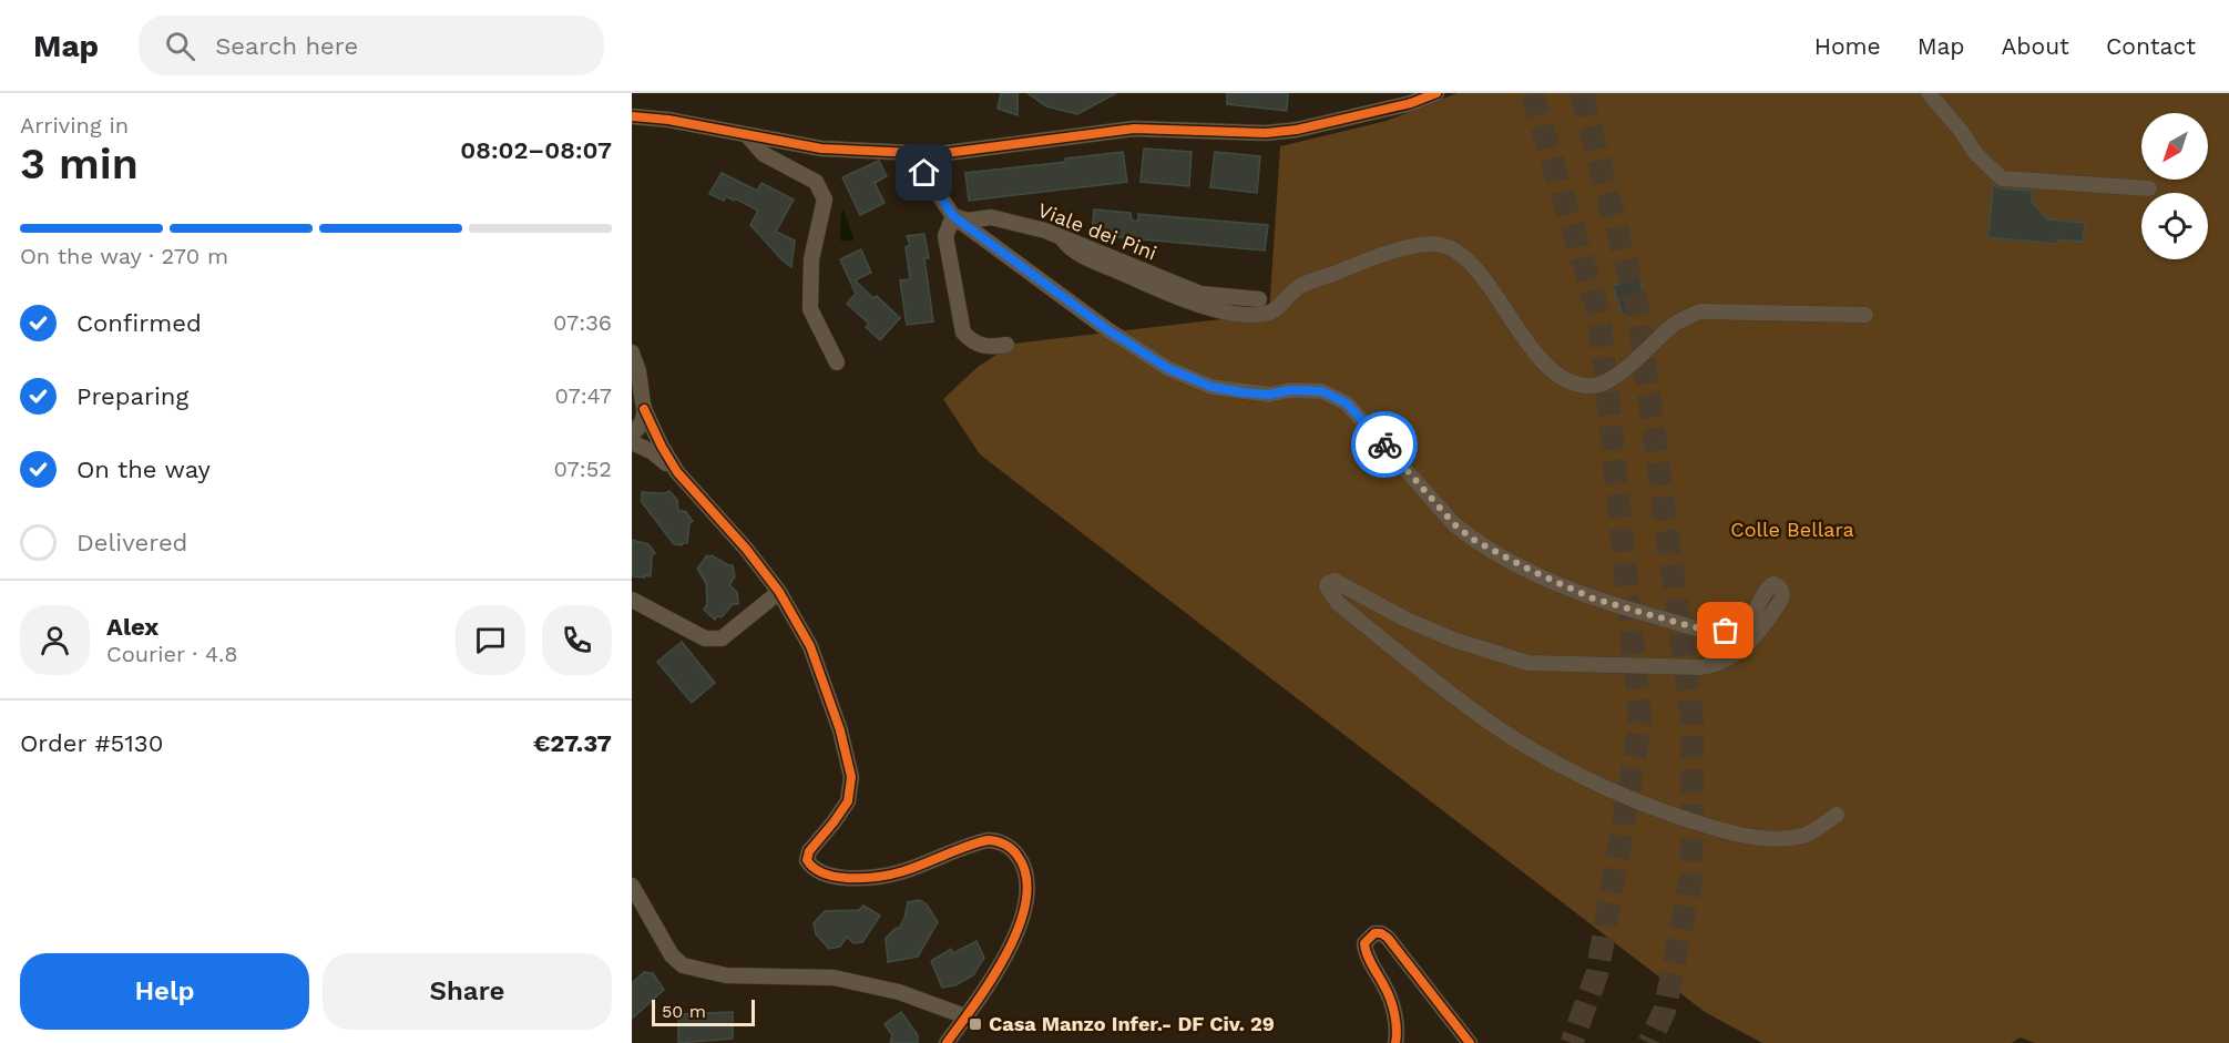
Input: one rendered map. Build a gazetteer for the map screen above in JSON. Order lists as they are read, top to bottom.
{
  "streets": {
    "street": ["Viale dei Pini"]
  },
  "parks": ["Colle Bellara"],
  "places": {
    "transit": ["Casa Manzo Infer.- DF Civ. 29"]
  },
  "scale_bar": "50 m",
  "north": "bottom left",
  "page": {
    "header": "Map",
    "search": "Search here",
    "nav": [
      "Home",
      "Map",
      "About",
      "Contact"
    ],
    "heading": ["3 min", "Arriving in", "08:02–08:07"],
    "panel": [
      "Alex",
      "Courier · 4.8",
      "Order #5130",
      "€27.37"
    ],
    "bar": "On the way · 270 m",
    "list": [
      ["Confirmed", "07:36"],
      ["Preparing", "07:47"],
      ["On the way", "07:52"],
      "Delivered"
    ],
    "buttons": ["Help", "Share"],
    "scale": "50 m"
  }
}
